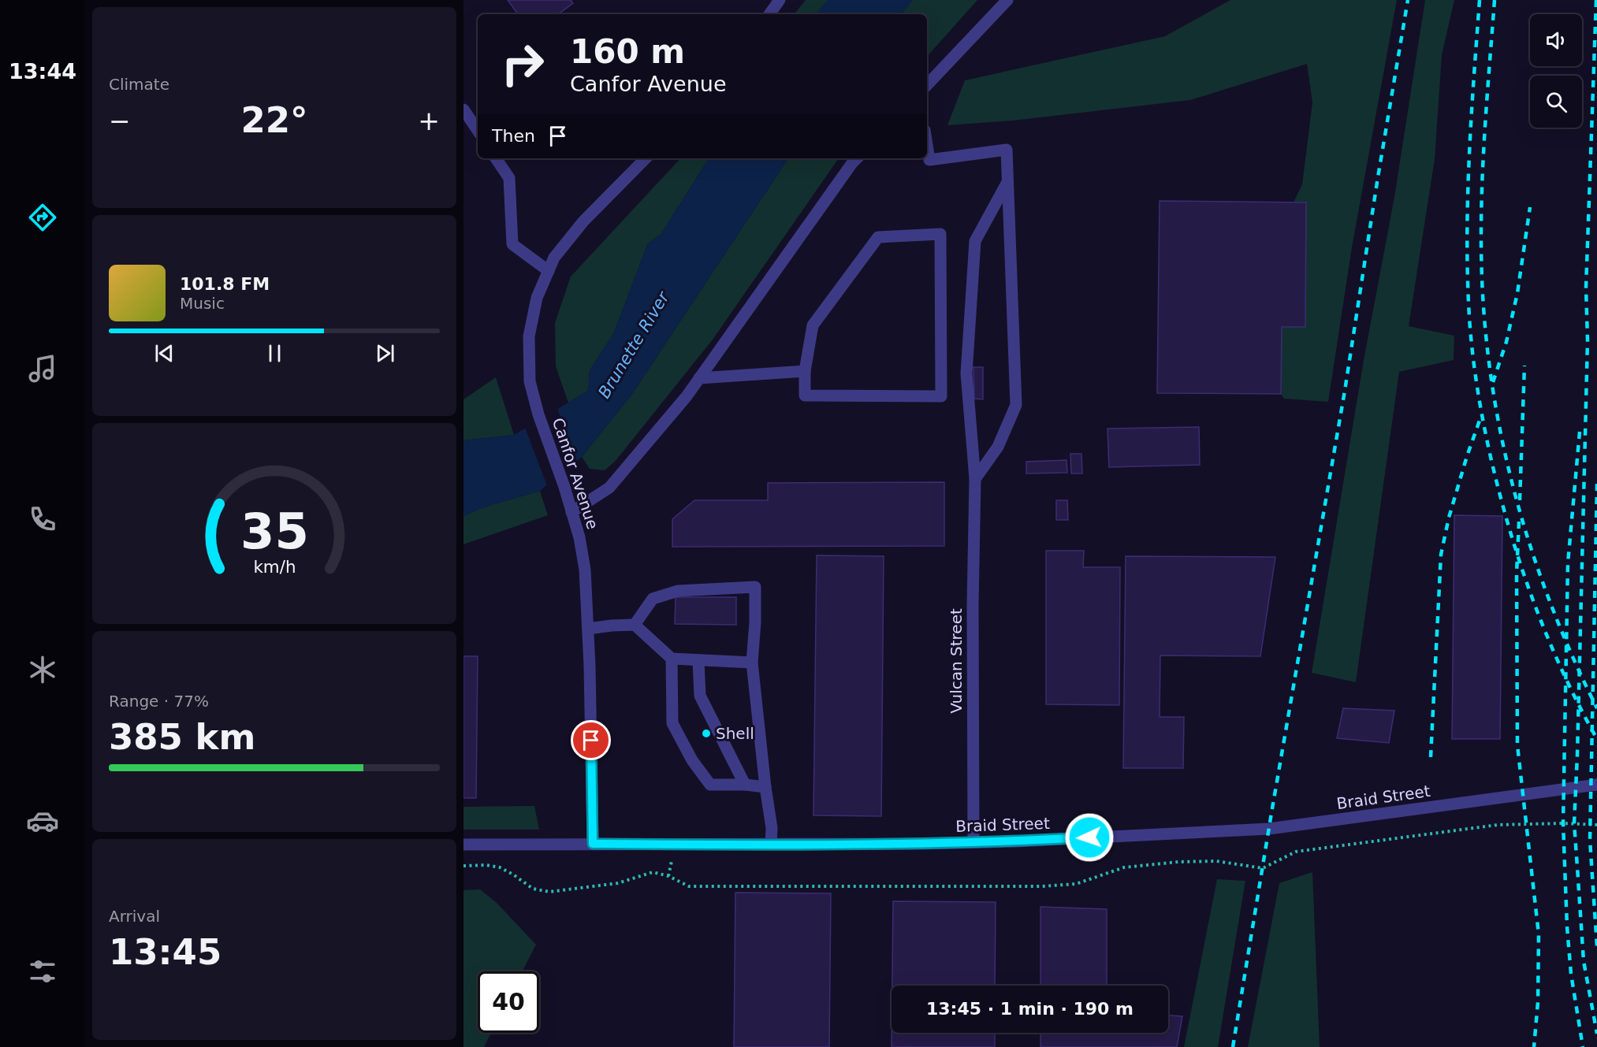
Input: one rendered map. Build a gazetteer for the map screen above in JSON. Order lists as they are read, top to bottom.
{
  "streets": {
    "street": ["Canfor Avenue", "Vulcan Street", "Braid Street"]
  },
  "crossings": [
    ["Canfor Avenue", "Braid Street"],
    ["Vulcan Street", "Braid Street"]
  ],
  "water": ["Brunette River"],
  "places": ["Shell"],
  "page": {
    "tabs": "13:44",
    "tile": [
      "Climate",
      ["Range · 77%", "385 km"],
      ["Arrival", "13:45"]
    ],
    "turn": ["160 m", "Canfor Avenue"],
    "heat": ["−", "22°", "+"],
    "then": "Then",
    "song": ["101.8 FM", "Music"],
    "limit": "40",
    "trip": "13:45 · 1 min · 190 m",
    "gauge": ["35", "km/h"]
  }
}
